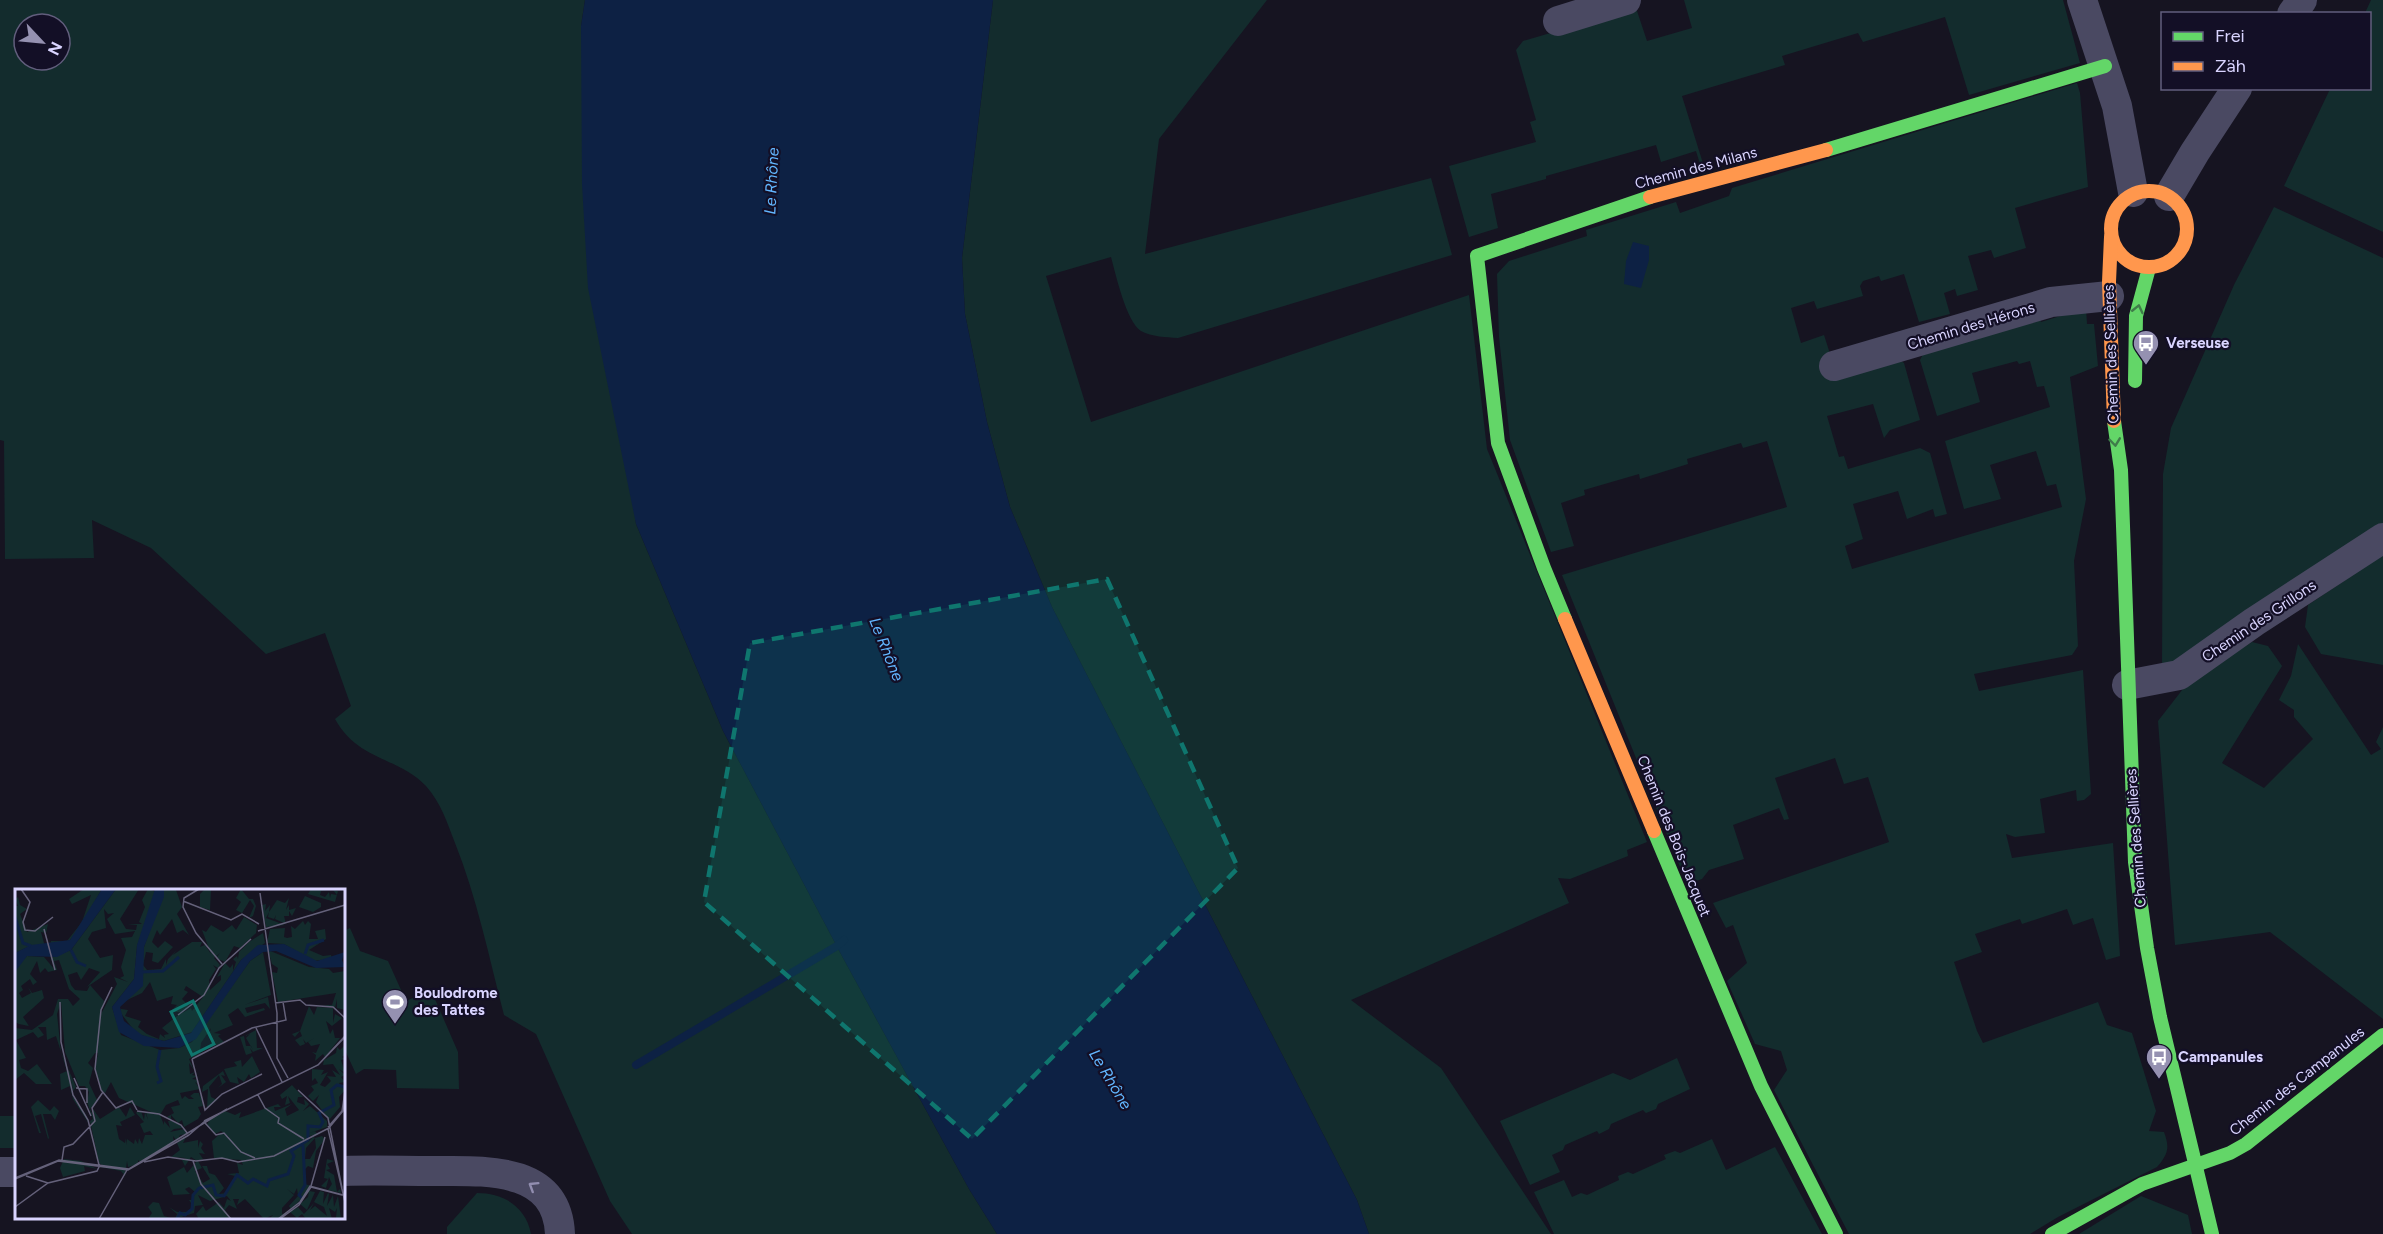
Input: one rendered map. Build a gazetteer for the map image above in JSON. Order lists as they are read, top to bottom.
{
  "streets": {
    "street": [
      "Chemin des Milans",
      "Chemin des Hérons",
      "Chemin des Sellières",
      "Chemin des Grillons",
      "Chemin des Bois-Jacquet",
      "Chemin des Campanules"
    ]
  },
  "crossings": [
    ["Chemin des Milans", "Chemin des Bois-Jacquet"],
    ["Chemin des Hérons", "Chemin des Sellières"],
    ["Chemin des Sellières", "Chemin des Grillons"],
    ["Chemin des Sellières", "Chemin des Campanules"]
  ],
  "water": ["Le Rhône"],
  "places": {
    "bus stop": ["Verseuse", "Campanules"],
    "sports": ["Boulodrome des Tattes"]
  },
  "legend": ["Frei", "Zäh"],
  "north": "bottom right"
}
